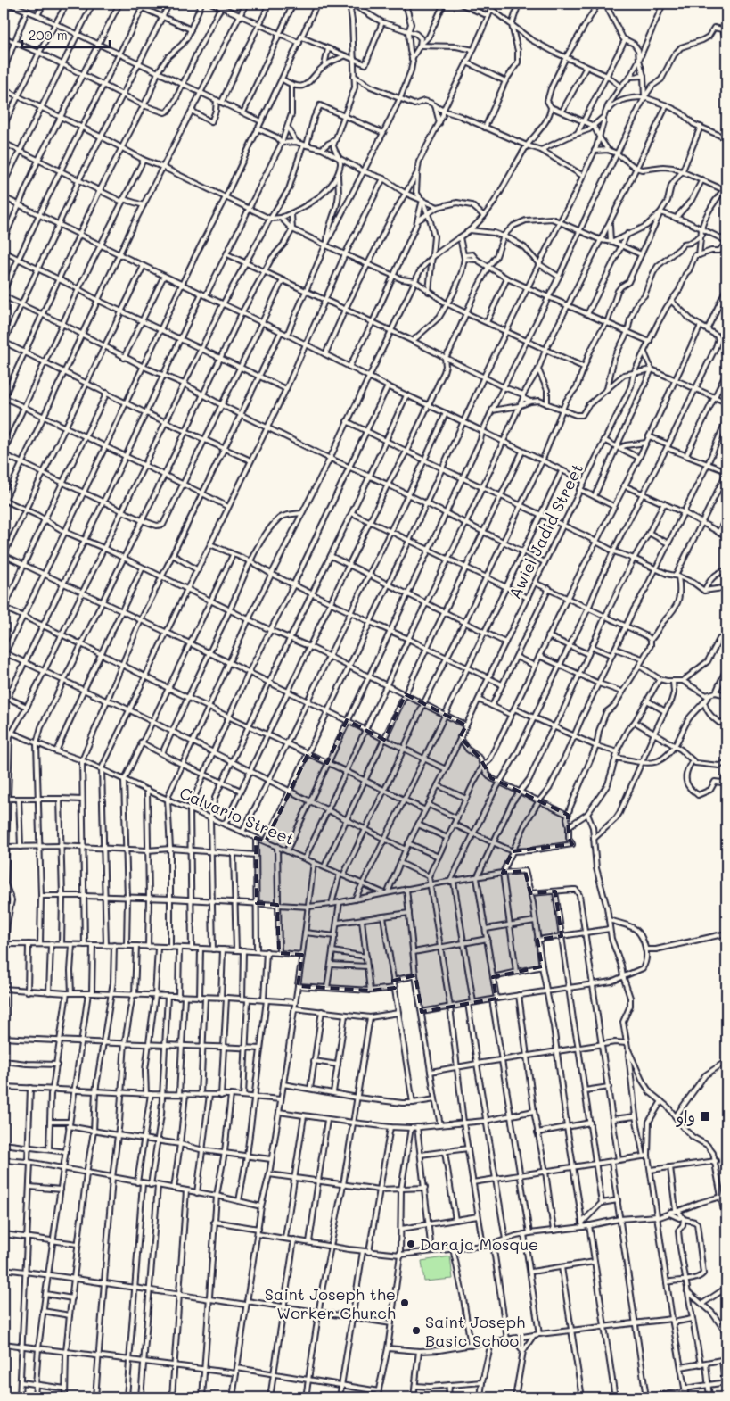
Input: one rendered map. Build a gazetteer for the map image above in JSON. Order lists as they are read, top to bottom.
{
  "streets": {
    "street": ["Awiel Jadid Street", "Calvario Street"]
  },
  "crossings": [
    ["Awiel Jadid Street", "Calvario Street"]
  ],
  "places": {
    "transit": ["واو"],
    "other": ["Daraja Mosque", "Saint Joseph the Worker Church", "Saint Joseph Basic School"]
  },
  "scale_bar": "200 m"
}
